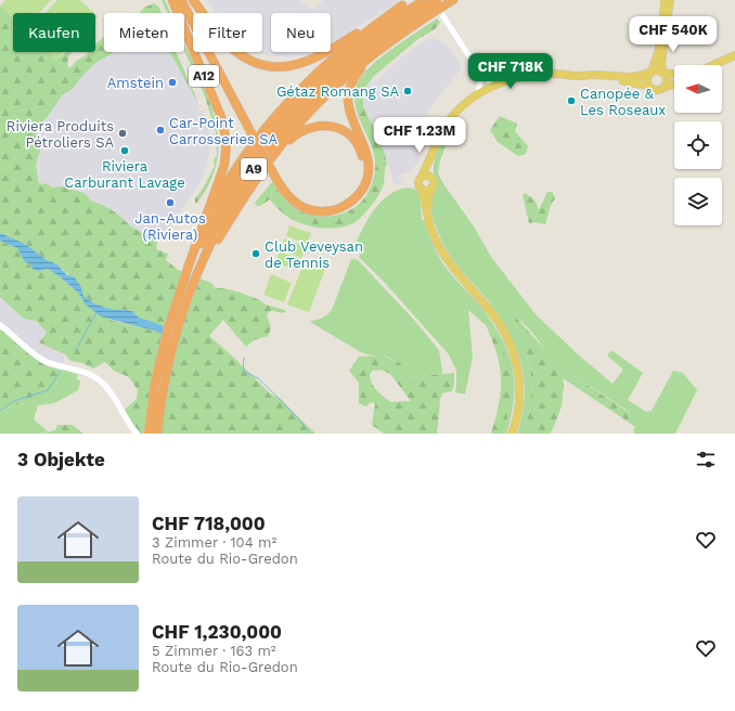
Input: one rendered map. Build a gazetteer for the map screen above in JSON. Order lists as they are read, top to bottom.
{
  "streets": {
    "highway": ["A12", "A9"]
  },
  "crossings": [
    ["A12", "A9"]
  ],
  "places": [
    "Amstein",
    "Gétaz Romang SA",
    "Canopée & Les Roseaux",
    "Car-Point Carrosseries SA",
    "Riviera Produits Pétroliers SA",
    "Riviera Carburant Lavage",
    "Jan-Autos (Riviera)",
    "Club Veveysan de Tennis"
  ],
  "north": "left",
  "page": {
    "chip": [
      "Kaufen",
      "Mieten",
      "Filter",
      "Neu"
    ],
    "price": ["CHF 540K", "CHF 718K", "CHF 1.23M"],
    "heading": "3 Objekte",
    "list": [
      {
        "name": "CHF 718,000",
        "note": "3 Zimmer · 104 m² · Route du Rio-Gredon"
      },
      {
        "name": "CHF 1,230,000",
        "note": "5 Zimmer · 163 m² · Route du Rio-Gredon"
      }
    ]
  }
}
